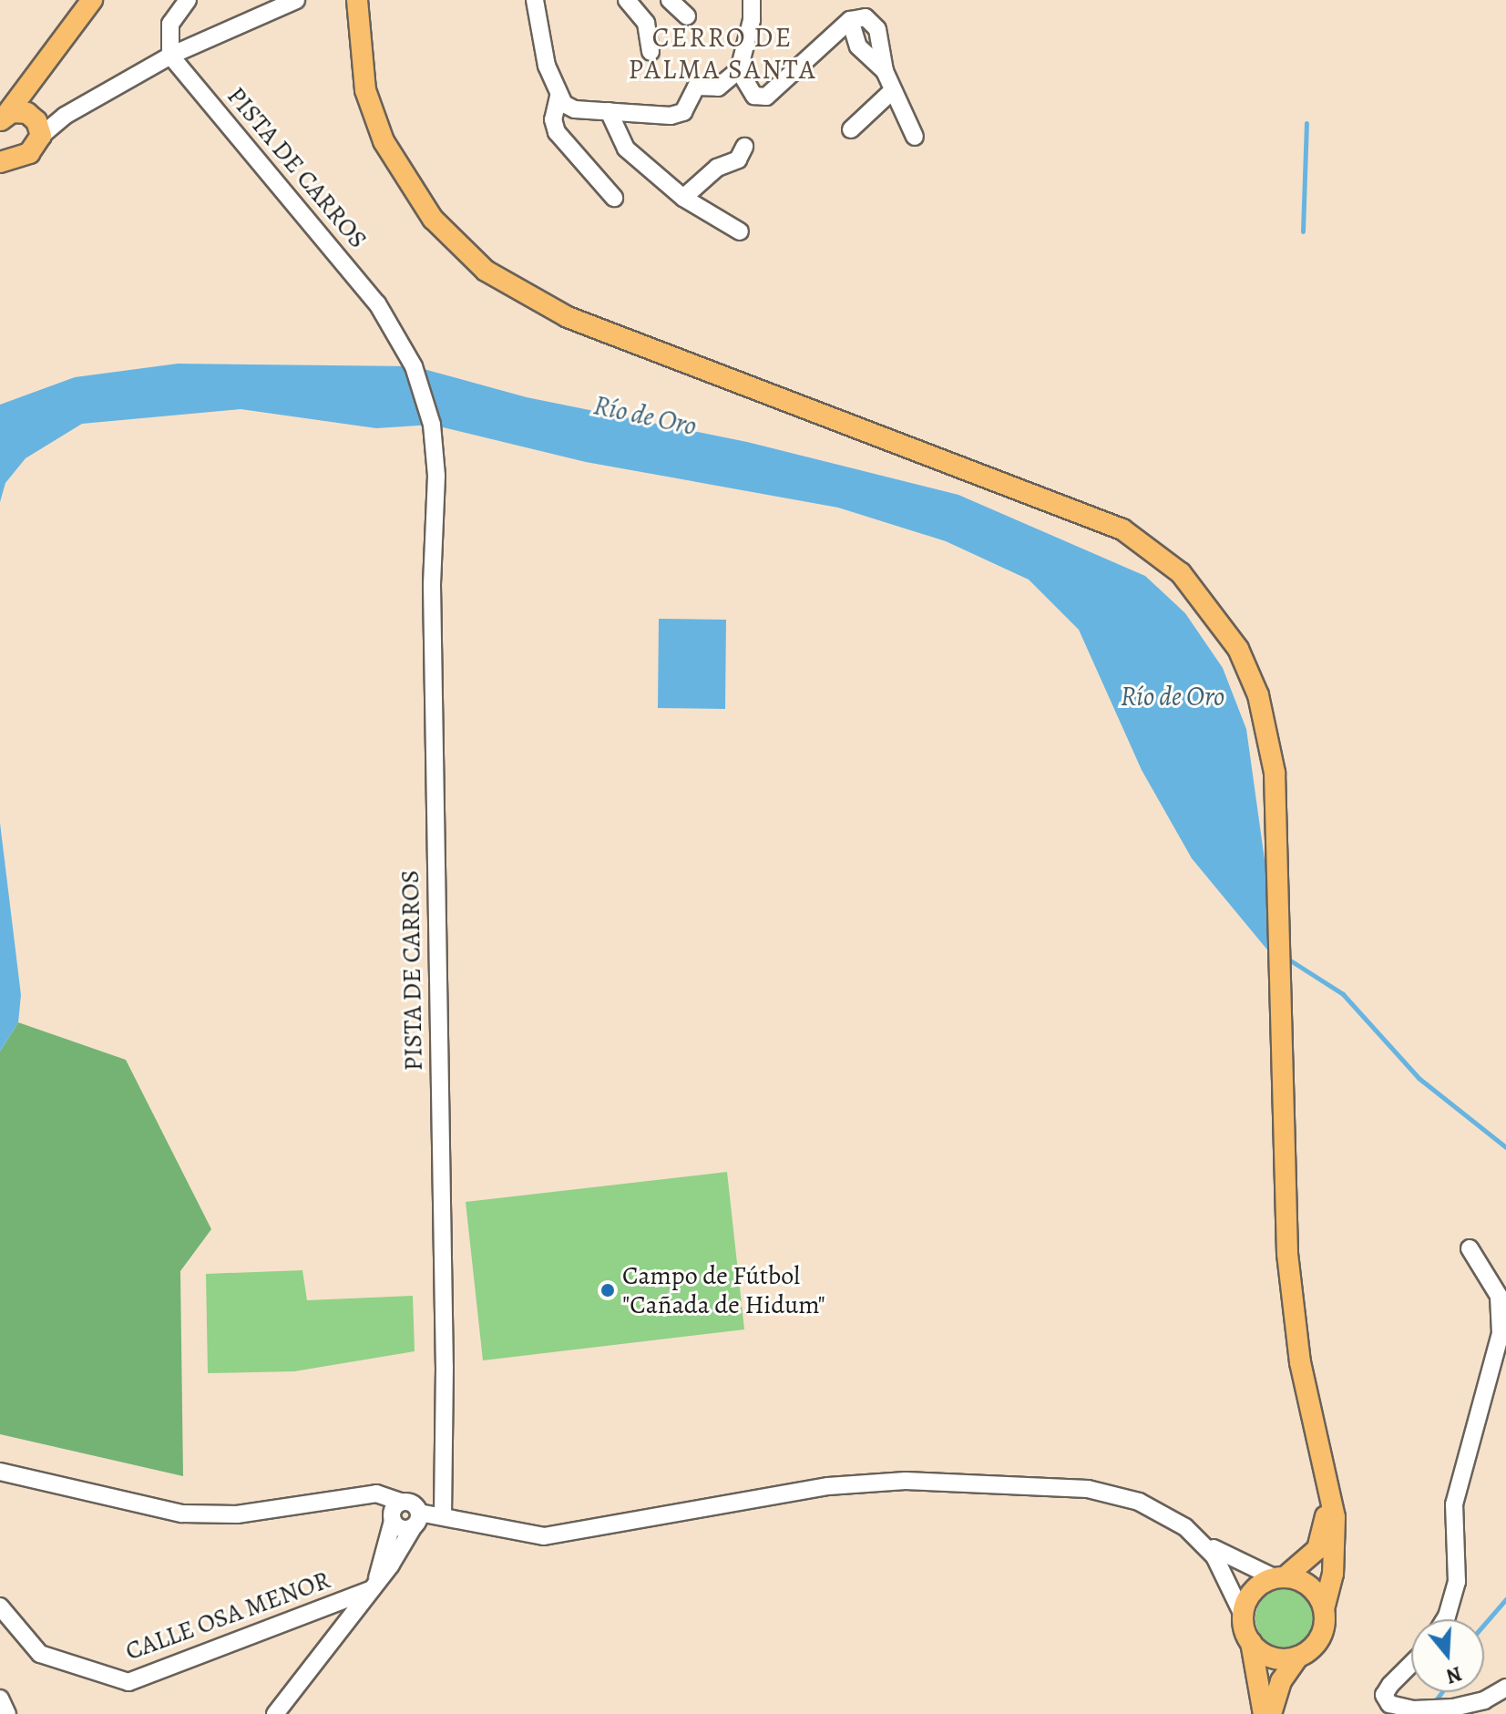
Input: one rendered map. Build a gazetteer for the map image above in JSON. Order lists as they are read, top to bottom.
{
  "streets": {
    "street": ["PISTA DE CARROS", "CALLE OSA MENOR"]
  },
  "districts": ["CERRO DE PALMA SANTA"],
  "water": ["Río de Oro"],
  "places": ["Campo de Fútbol \"Cañada de Hidum\""],
  "north": "bottom"
}
